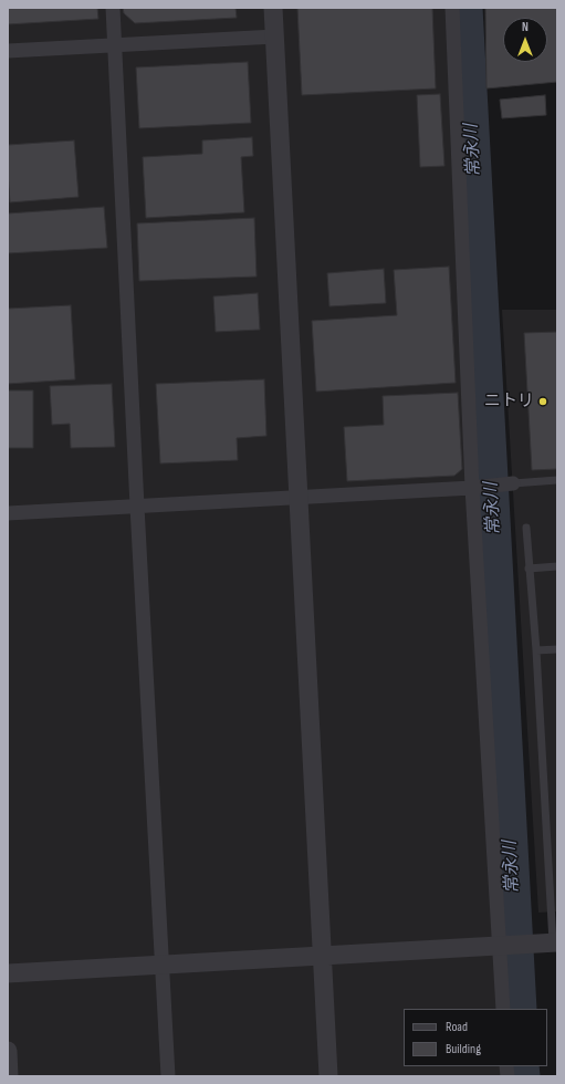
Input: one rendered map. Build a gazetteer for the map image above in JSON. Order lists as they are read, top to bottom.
{
  "water": ["常永川"],
  "places": ["ニトリ"],
  "legend": ["Road", "Building"],
  "north": "top"
}
